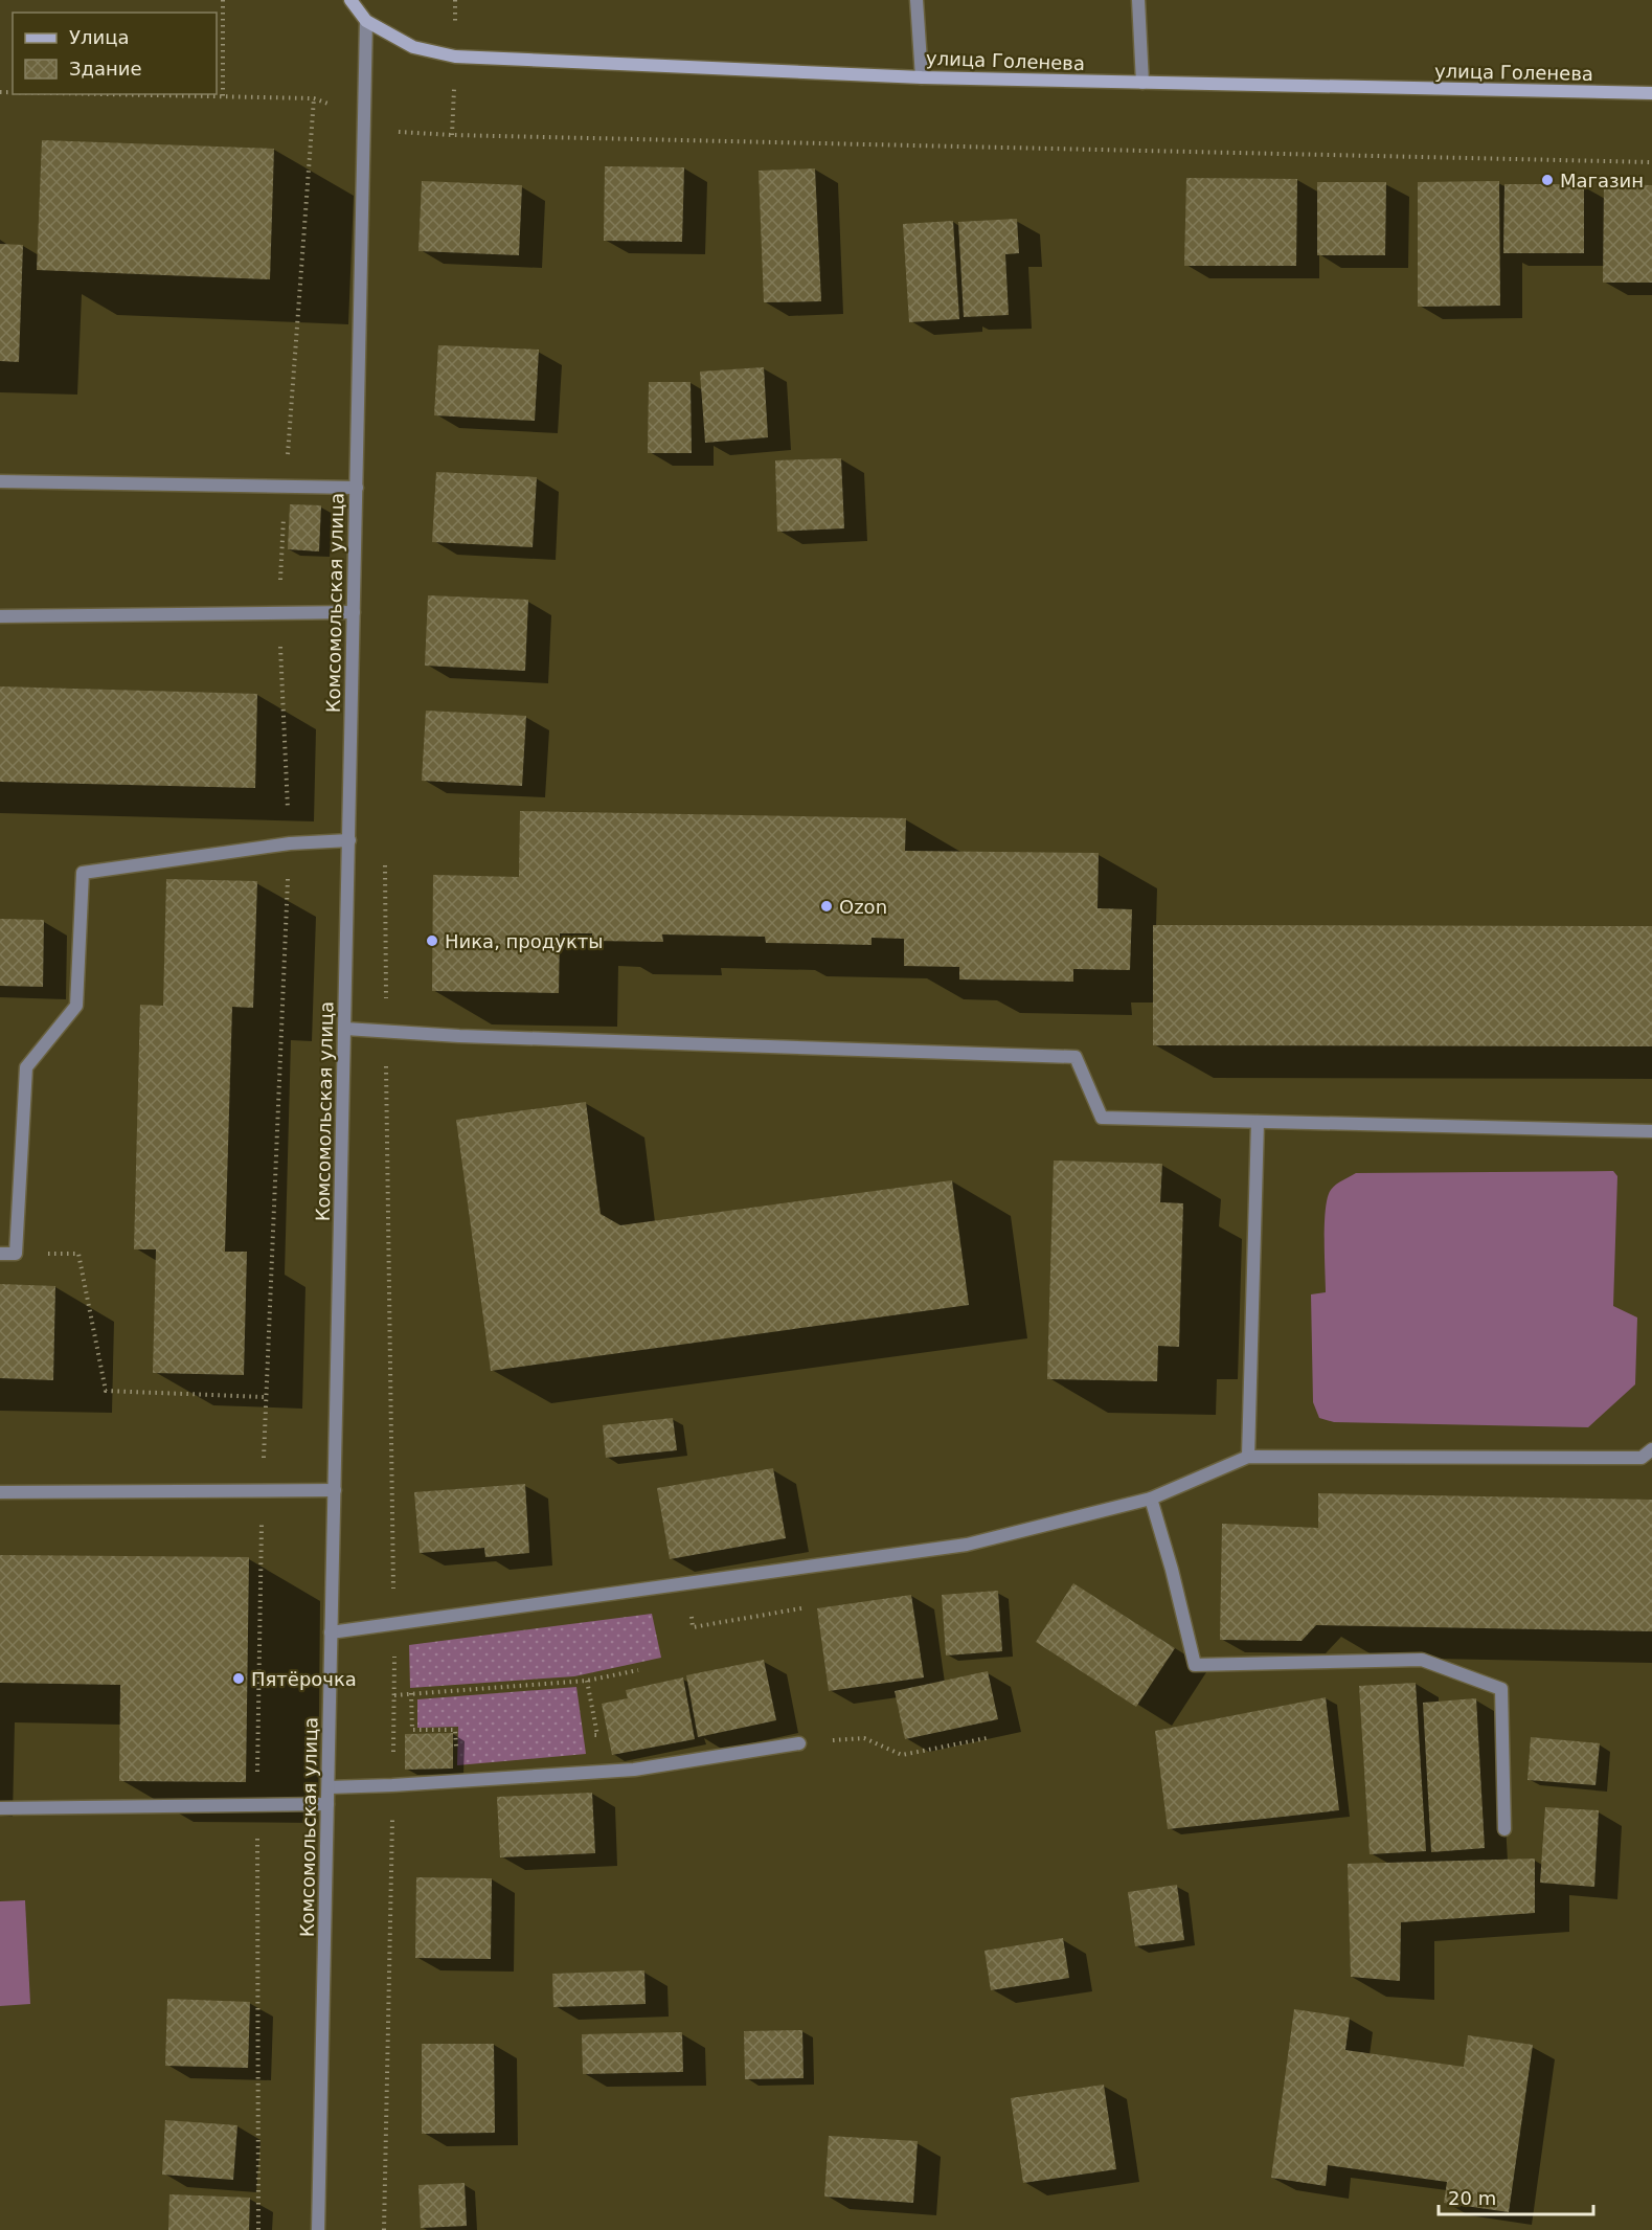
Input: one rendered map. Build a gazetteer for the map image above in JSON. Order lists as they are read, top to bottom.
{
  "streets": {
    "main road": ["улица Голенева"],
    "street": ["Комсомольская улица"]
  },
  "crossings": [
    ["улица Голенева", "Комсомольская улица"]
  ],
  "places": [
    "Магазин",
    "Ozon",
    "Ника, продукты",
    "Пятёрочка"
  ],
  "legend": ["Улица", "Здание"],
  "scale_bar": "20 m"
}
